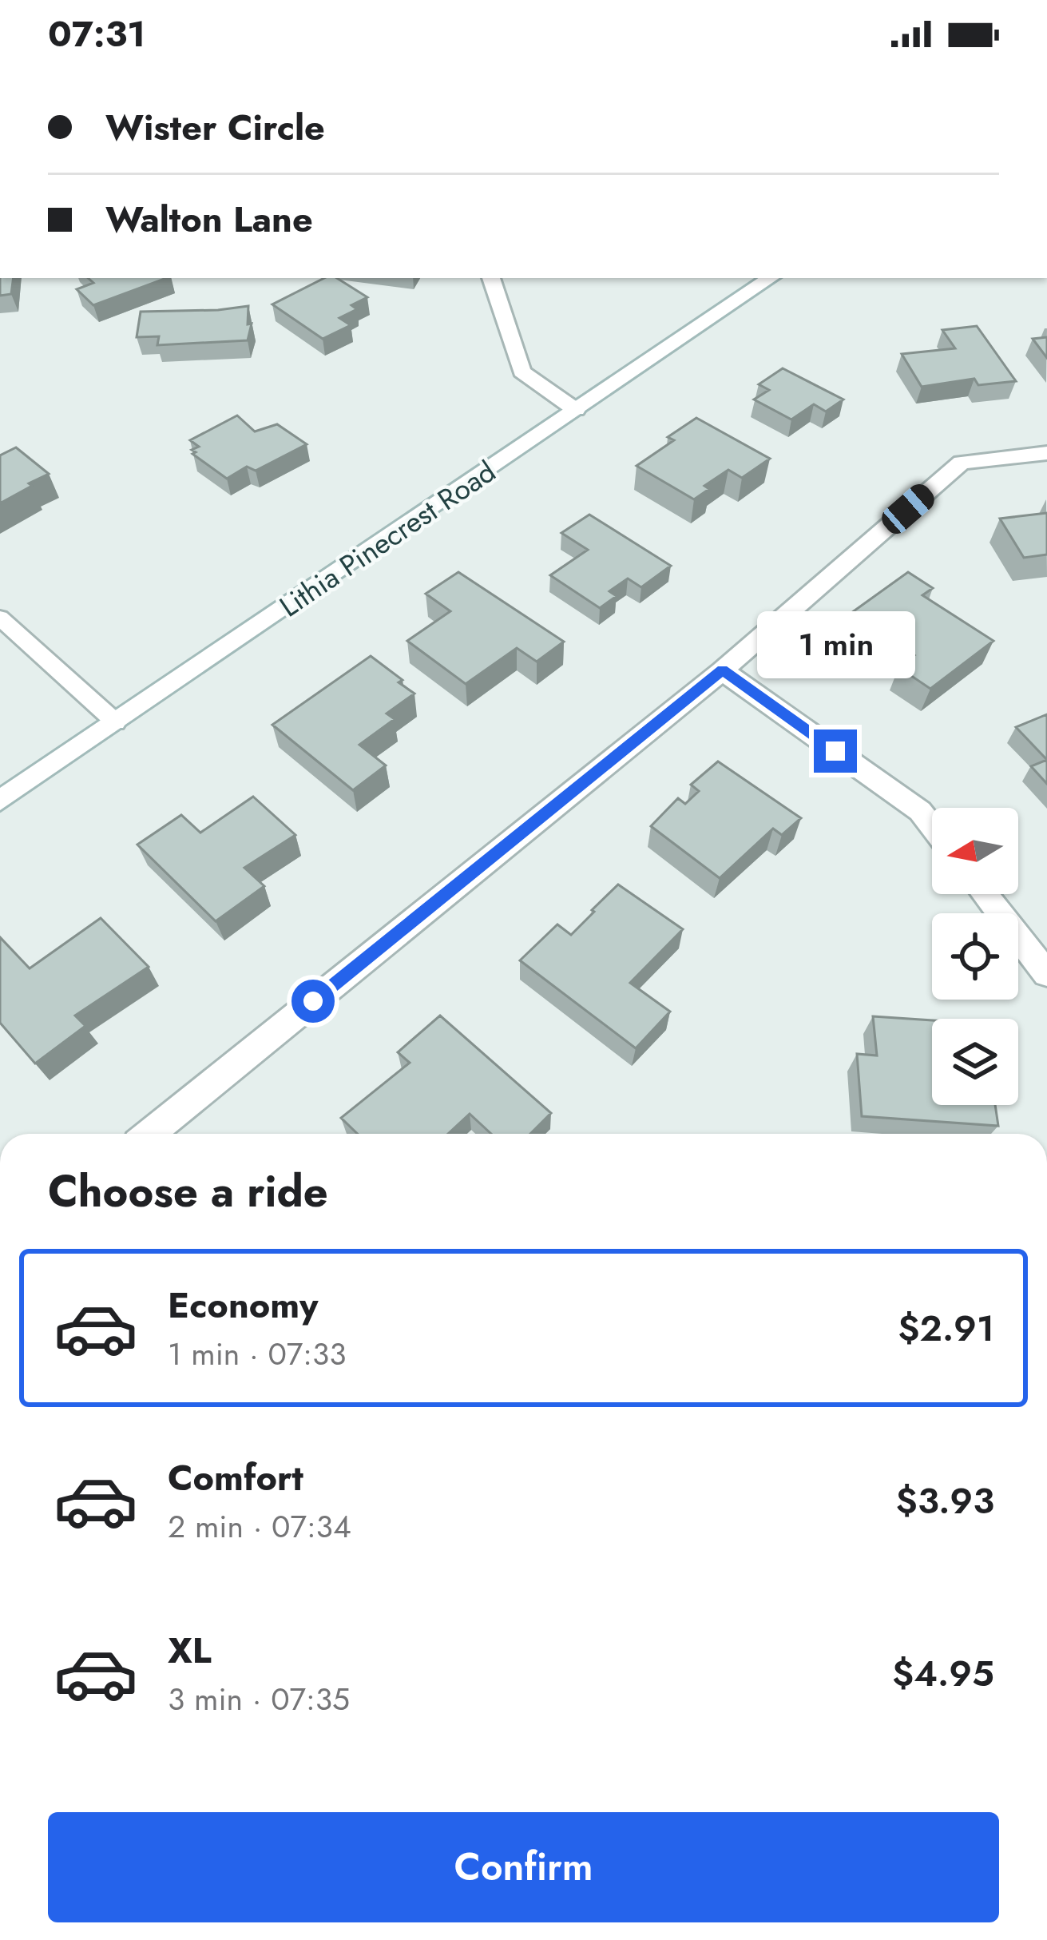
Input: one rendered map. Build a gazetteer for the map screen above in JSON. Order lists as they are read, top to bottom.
{
  "streets": {
    "street": ["Lithia Pinecrest Road"]
  },
  "north": "left",
  "page": {
    "status": "07:31",
    "banner": ["Wister Circle", "Walton Lane"],
    "bubble": "1 min",
    "heading": "Choose a ride",
    "list": [
      {
        "name": "Economy",
        "note": "1 min · 07:33",
        "value": "$2.91"
      },
      {
        "name": "Comfort",
        "note": "2 min · 07:34",
        "value": "$3.93"
      },
      {
        "name": "XL",
        "note": "3 min · 07:35",
        "value": "$4.95"
      }
    ],
    "buttons": "Confirm"
  }
}
